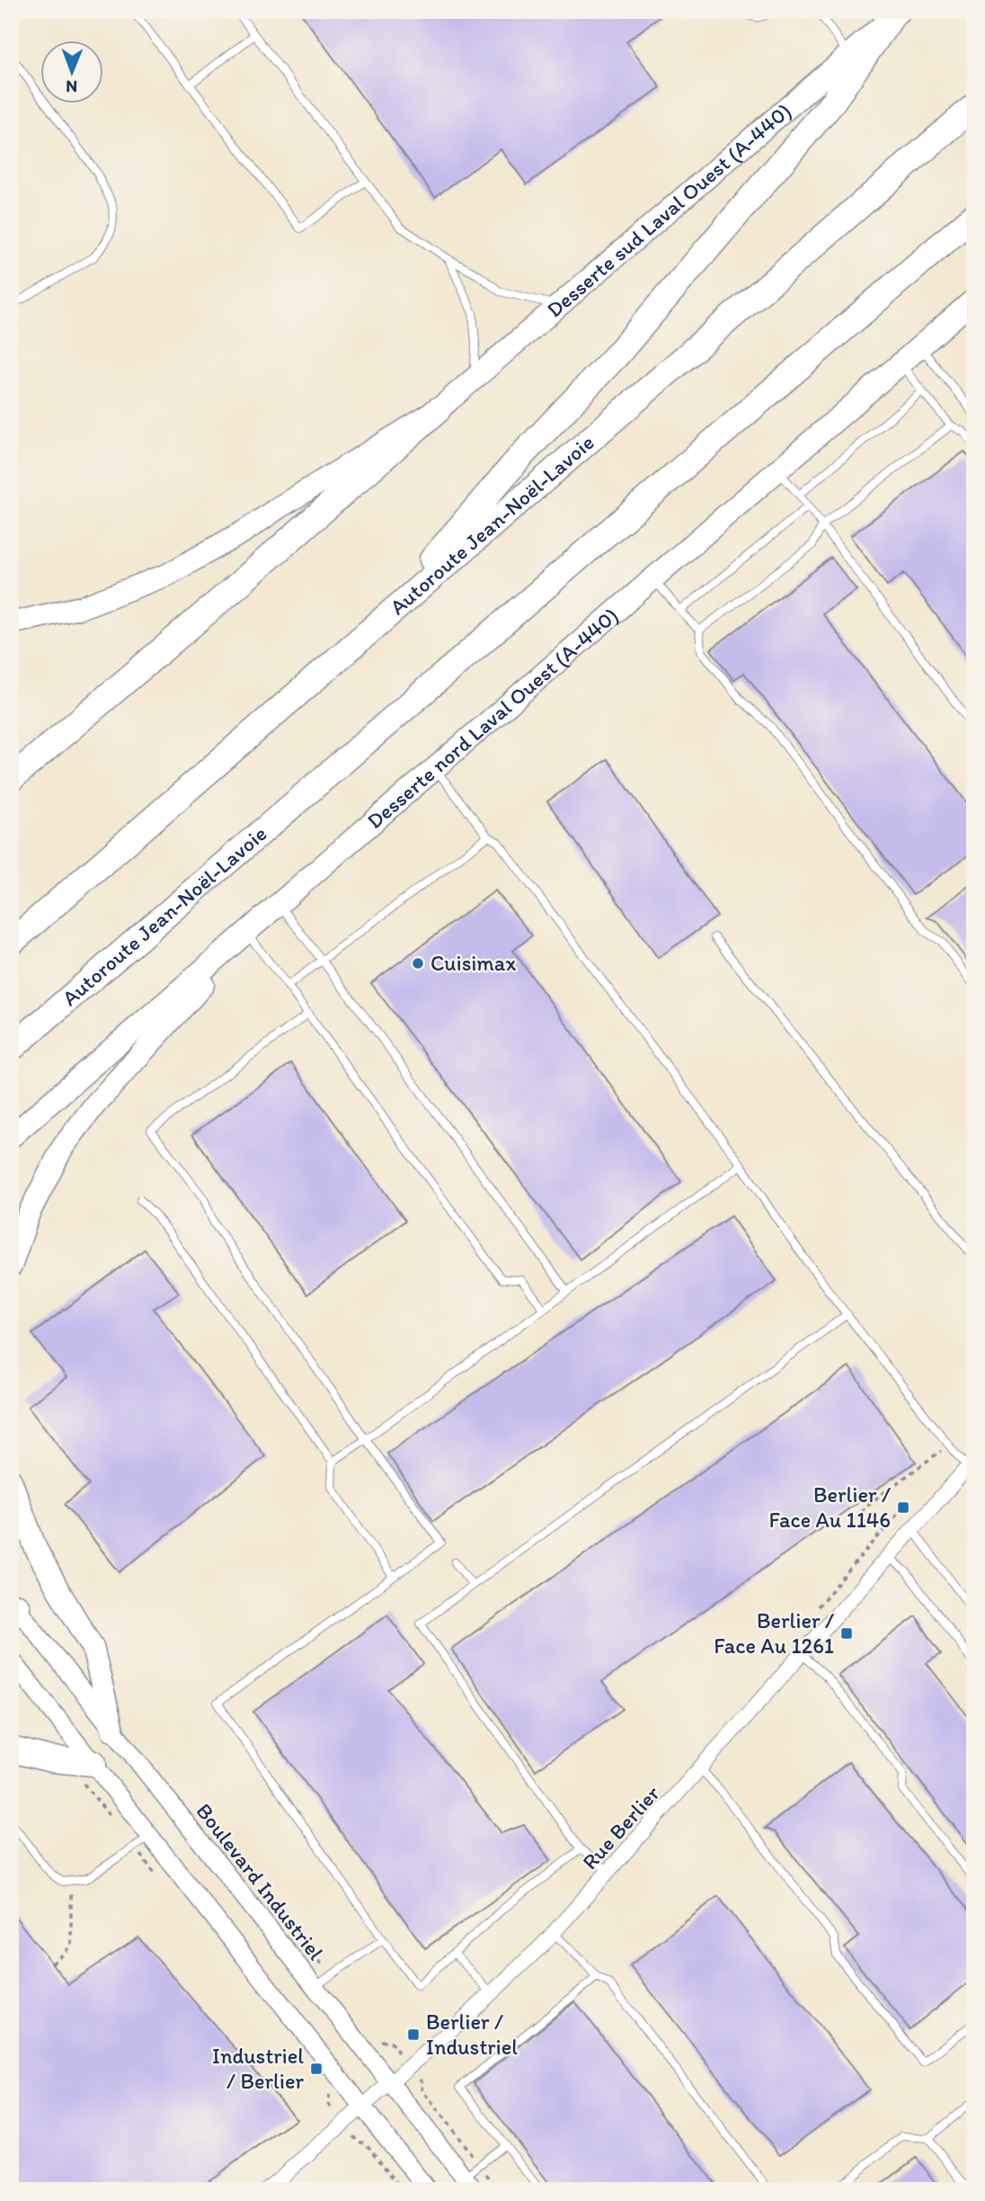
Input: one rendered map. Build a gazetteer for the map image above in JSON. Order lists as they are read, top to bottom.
{
  "streets": {
    "highway": ["Autoroute Jean-Noël-Lavoie"],
    "main road": ["Desserte sud Laval Ouest (A-440)", "Desserte nord Laval Ouest (A-440)"],
    "street": ["Rue Berlier", "Boulevard Industriel"]
  },
  "crossings": [
    ["Rue Berlier", "Boulevard Industriel"]
  ],
  "places": {
    "other": ["Cuisimax"],
    "transit": [
      "Berlier / Face Au 1146",
      "Berlier / Face Au 1261",
      "Berlier / Industriel",
      "Industriel / Berlier"
    ]
  },
  "north": "bottom"
}
